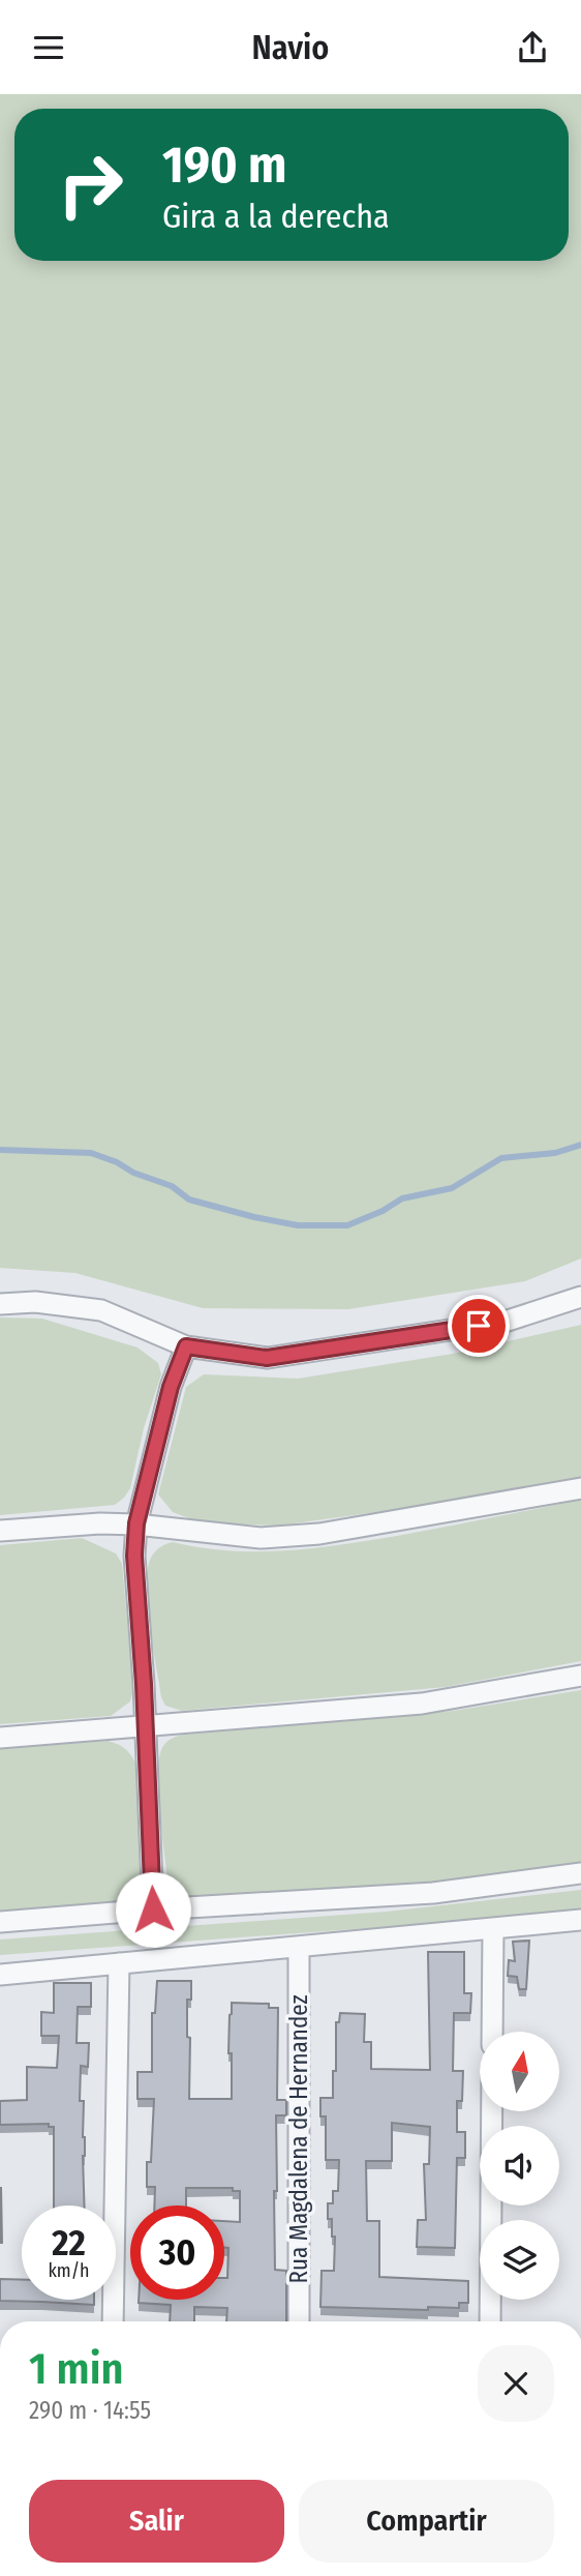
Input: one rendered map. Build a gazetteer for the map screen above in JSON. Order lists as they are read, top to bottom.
{
  "streets": {
    "street": ["Rua Magdalena de Hernandez"]
  },
  "north": "top",
  "page": {
    "header": "Navio",
    "turn": ["190 m", "Gira a la derecha"],
    "speed": "22 km/h",
    "limit": "30",
    "heading": ["1 min", "290 m · 14:55"],
    "buttons": ["Salir", "Compartir"]
  }
}
